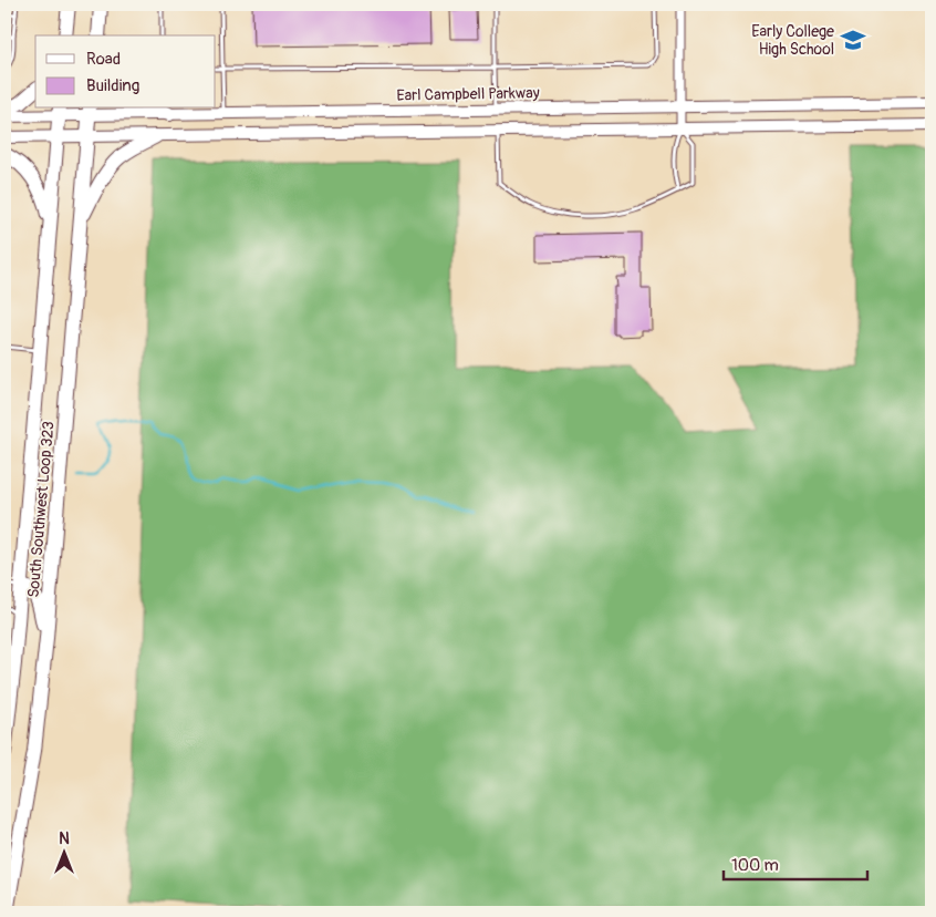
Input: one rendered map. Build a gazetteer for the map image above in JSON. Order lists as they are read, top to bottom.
{
  "streets": {
    "highway": ["South Southwest Loop 323"],
    "main road": ["Earl Campbell Parkway"]
  },
  "crossings": [
    ["Earl Campbell Parkway", "South Southwest Loop 323"]
  ],
  "places": {
    "school or university": ["Early College High School"]
  },
  "legend": ["Road", "Building"],
  "scale_bar": "100 m",
  "north": "top"
}
